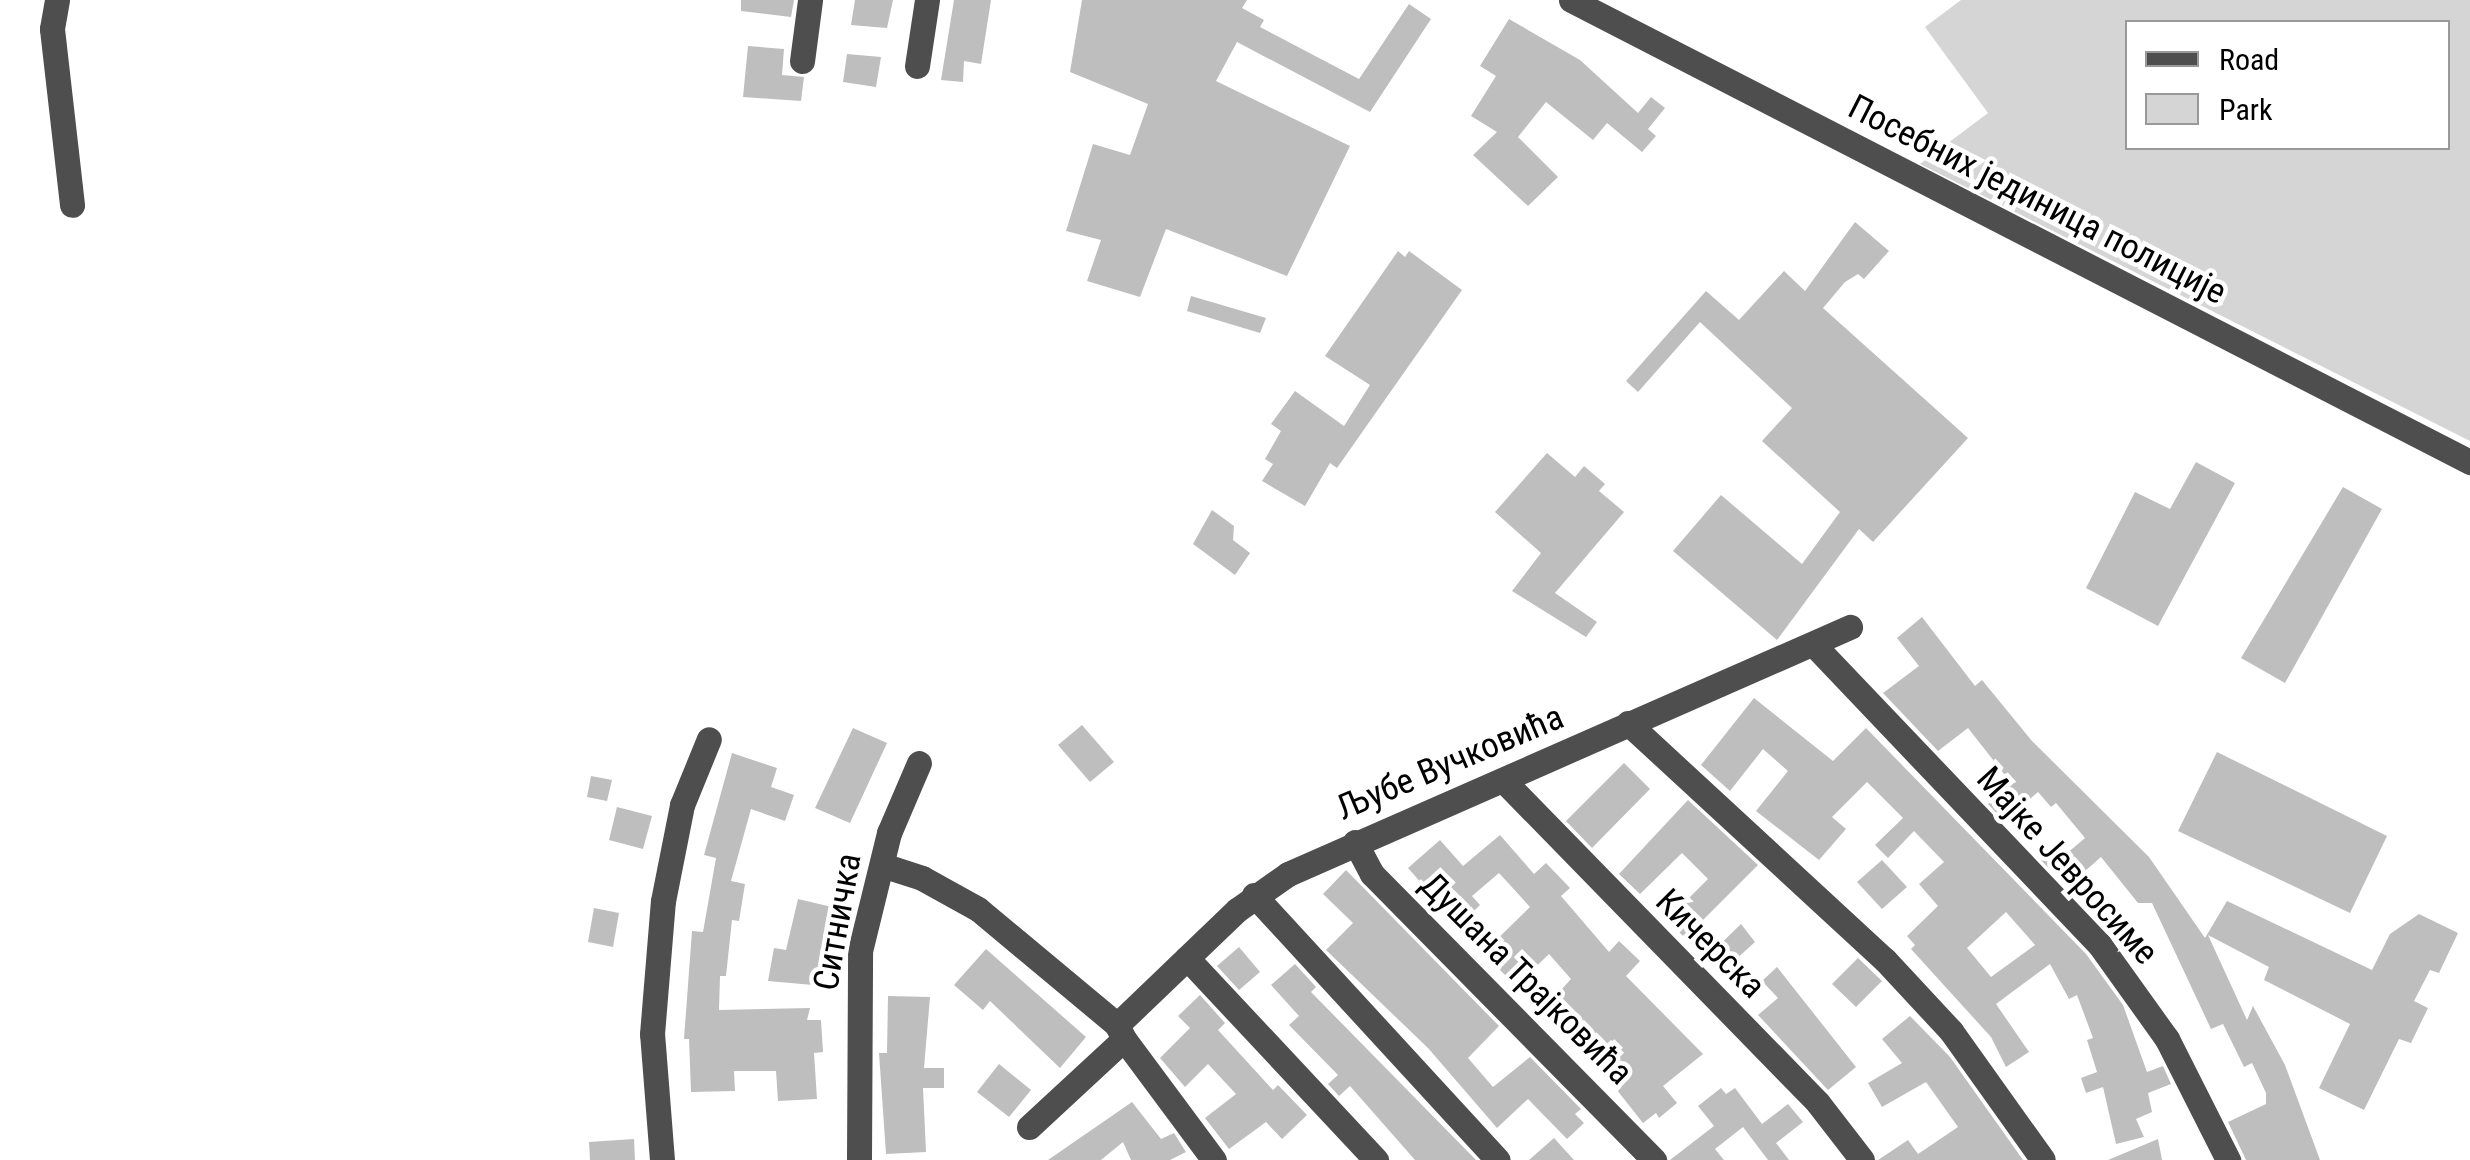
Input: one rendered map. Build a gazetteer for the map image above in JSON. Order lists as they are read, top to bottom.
{
  "streets": {
    "street": [
      "Посебних јединица полиције",
      "Љубе Вучковића",
      "Мајке Јевросиме",
      "Ситничка",
      "Кичерска",
      "Душана Трајковића"
    ]
  },
  "crossings": [
    ["Љубе Вучковића", "Мајке Јевросиме"],
    ["Љубе Вучковића", "Кичерска"],
    ["Љубе Вучковића", "Душана Трајковића"]
  ],
  "legend": ["Road", "Park"]
}
